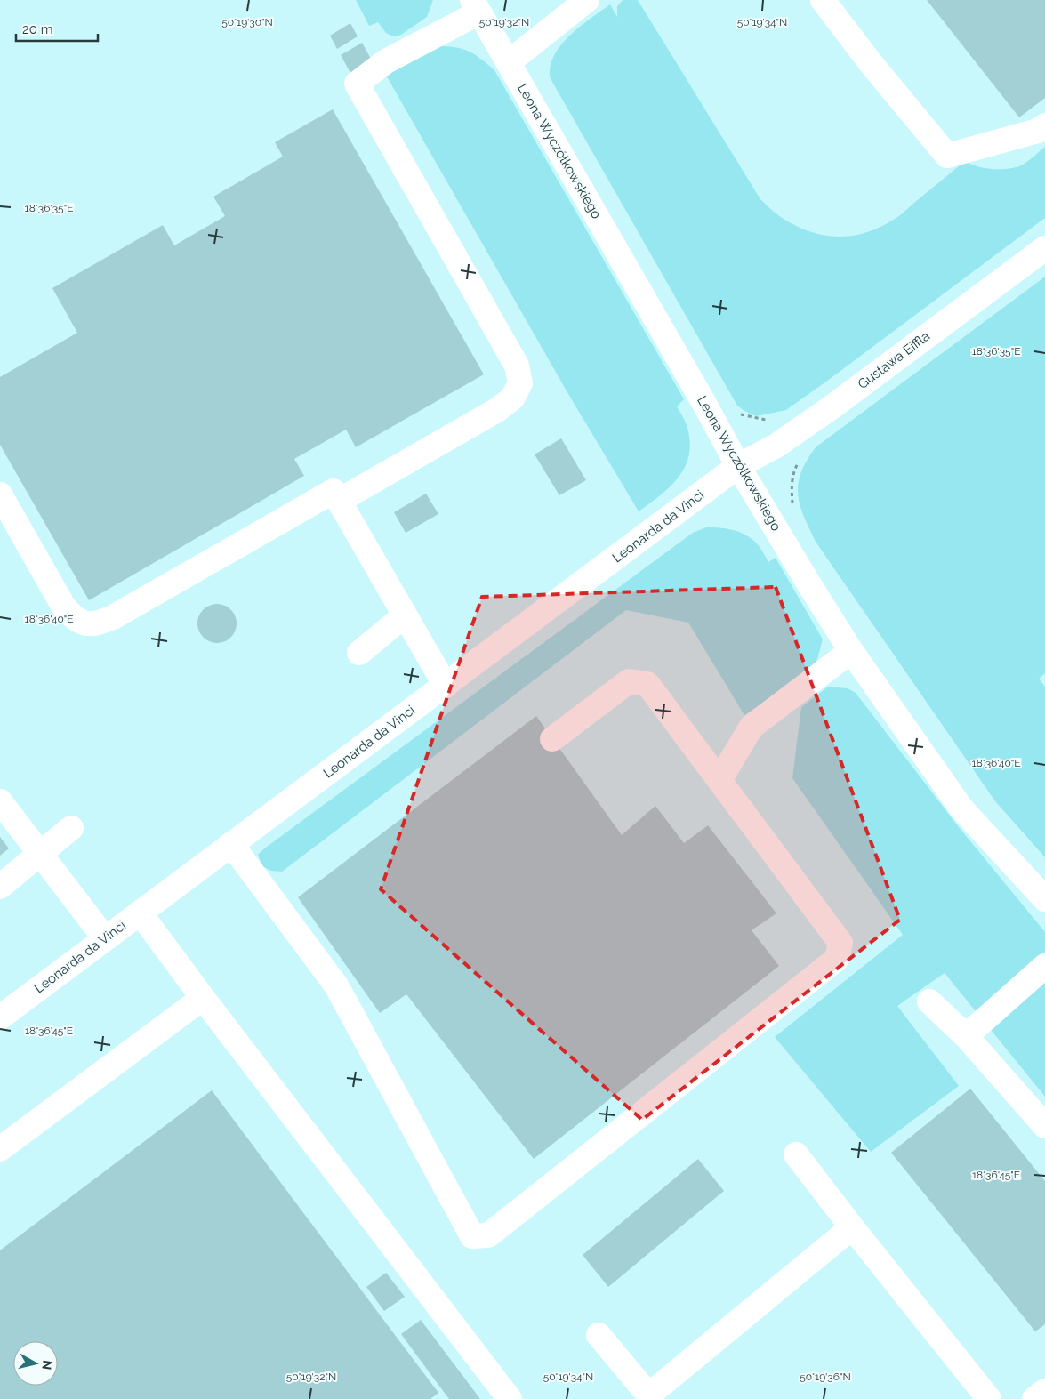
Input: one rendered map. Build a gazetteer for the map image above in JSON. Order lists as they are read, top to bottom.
{
  "streets": {
    "street": ["Leona Wyczółkowskiego", "Gustawa Eiffla", "Leonarda da Vinci"]
  },
  "crossings": [
    ["Leona Wyczółkowskiego", "Gustawa Eiffla"],
    ["Leona Wyczółkowskiego", "Leonarda da Vinci"],
    ["Gustawa Eiffla", "Leonarda da Vinci"]
  ],
  "scale_bar": "20 m",
  "north": "right",
  "coordinates": [
    "50°19'30\"N",
    "50°19'32\"N",
    "50°19'34\"N",
    "18°36'35\"E",
    "18°36'40\"E",
    "18°36'45\"E",
    "50°19'36\"N"
  ]
}
